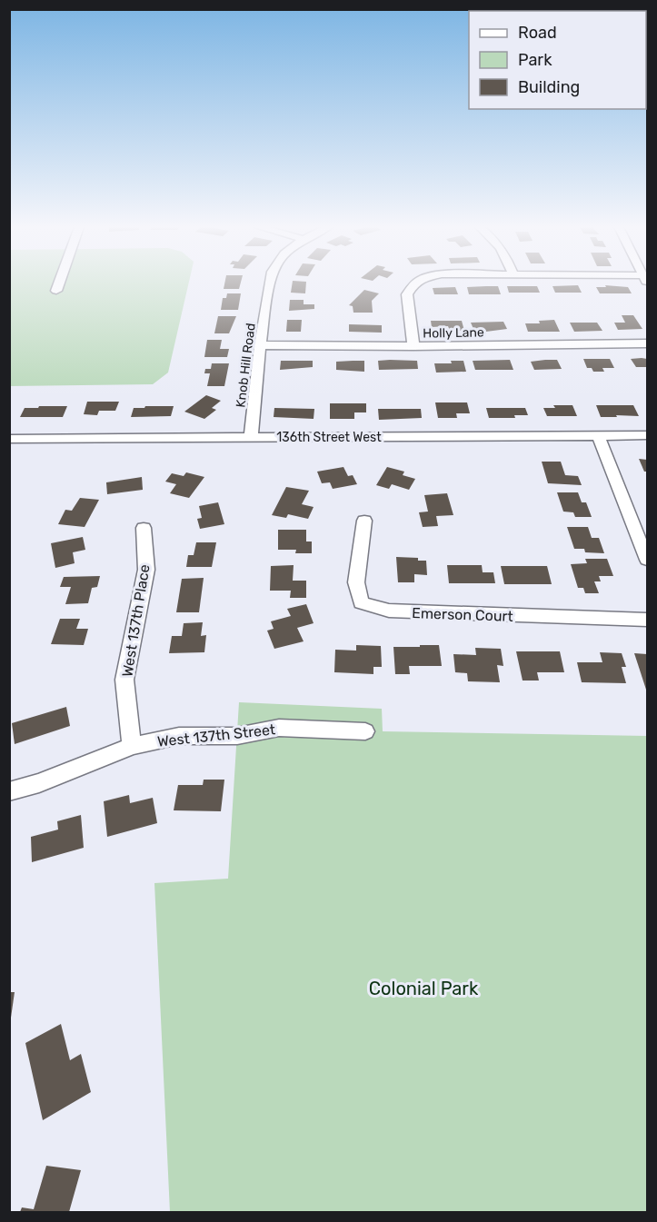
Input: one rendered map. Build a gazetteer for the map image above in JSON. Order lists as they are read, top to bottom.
{
  "streets": {
    "street": [
      "Holly Lane",
      "Knob Hill Road",
      "136th Street West",
      "Emerson Court",
      "West 137th Place",
      "West 137th Street"
    ]
  },
  "crossings": [
    ["Holly Lane", "Knob Hill Road"],
    ["Knob Hill Road", "136th Street West"],
    ["West 137th Place", "West 137th Street"]
  ],
  "parks": ["Colonial Park"],
  "legend": ["Road", "Park", "Building"]
}
